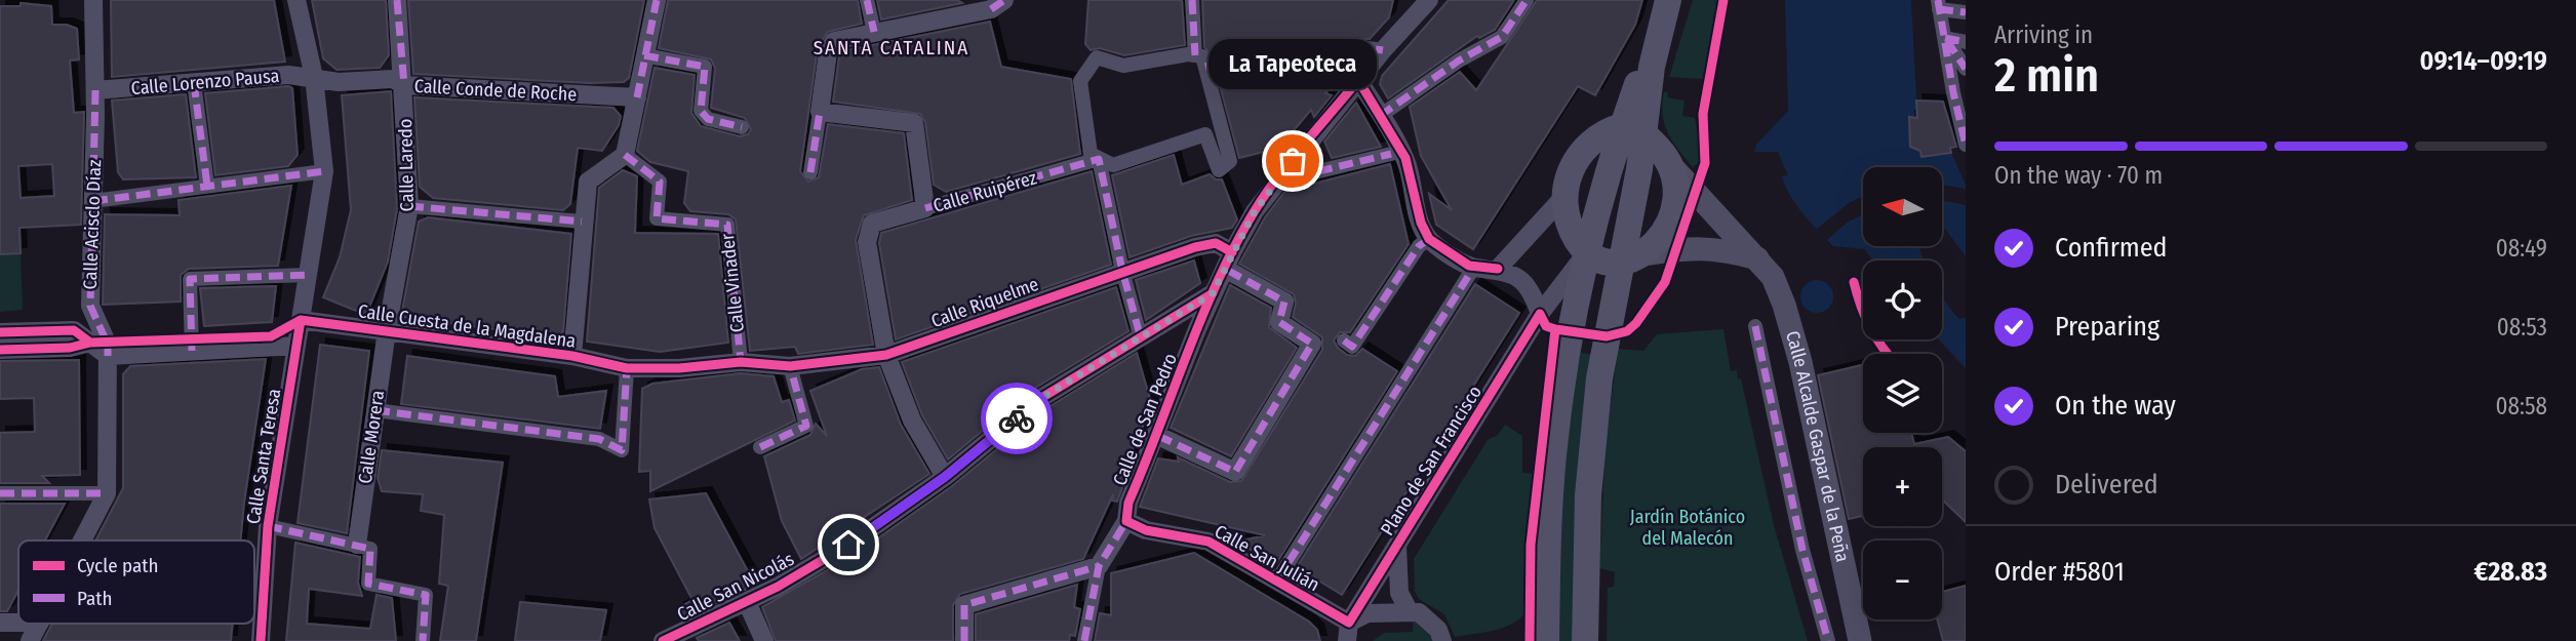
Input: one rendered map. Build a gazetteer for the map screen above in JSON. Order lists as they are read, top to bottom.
{
  "streets": {
    "street": [
      "Calle Lorenzo Pausa",
      "Calle Conde de Roche",
      "Calle Laredo",
      "Calle Ruipérez",
      "Calle Acisclo Díaz",
      "Calle Vinader",
      "Calle Riquelme",
      "Calle Cuesta de la Magdalena",
      "Calle de San Pedro",
      "Calle Morera",
      "Calle Alcalde Gaspar de la Peña",
      "Calle Santa Teresa",
      "Plano de San Francisco",
      "Calle San Julián",
      "Calle San Nicolás"
    ]
  },
  "crossings": [
    ["Calle Lorenzo Pausa", "Calle Conde de Roche"],
    ["Calle Lorenzo Pausa", "Calle Acisclo Díaz"],
    ["Calle Lorenzo Pausa", "Calle Santa Teresa"],
    ["Calle Conde de Roche", "Calle Laredo"],
    ["Calle Conde de Roche", "Calle Santa Teresa"],
    ["Calle Laredo", "Calle Cuesta de la Magdalena"],
    ["Calle Laredo", "Calle Morera"],
    ["Calle Ruipérez", "Calle Riquelme"],
    ["Calle Vinader", "Calle Riquelme"],
    ["Calle Vinader", "Calle Cuesta de la Magdalena"],
    ["Calle Riquelme", "Calle Cuesta de la Magdalena"],
    ["Calle Riquelme", "Calle de San Pedro"],
    ["Calle Cuesta de la Magdalena", "Calle Morera"],
    ["Calle Cuesta de la Magdalena", "Calle Santa Teresa"],
    ["Calle de San Pedro", "Calle San Julián"],
    ["Calle de San Pedro", "Calle San Nicolás"],
    ["Plano de San Francisco", "Calle San Julián"]
  ],
  "districts": ["SANTA CATALINA"],
  "parks": ["Jardín Botánico del Malecón"],
  "places": ["La Tapeoteca"],
  "legend": ["Cycle path", "Path"],
  "north": "left",
  "page": {
    "heading": ["2 min", "Arriving in", "09:14–09:19"],
    "panel": ["Order #5801", "€28.83"],
    "bubble": "La Tapeoteca",
    "bar": "On the way · 70 m",
    "map_buttons": ["+", "−"],
    "list": [
      ["Confirmed", "08:49"],
      ["Preparing", "08:53"],
      ["On the way", "08:58"],
      "Delivered"
    ]
  }
}
